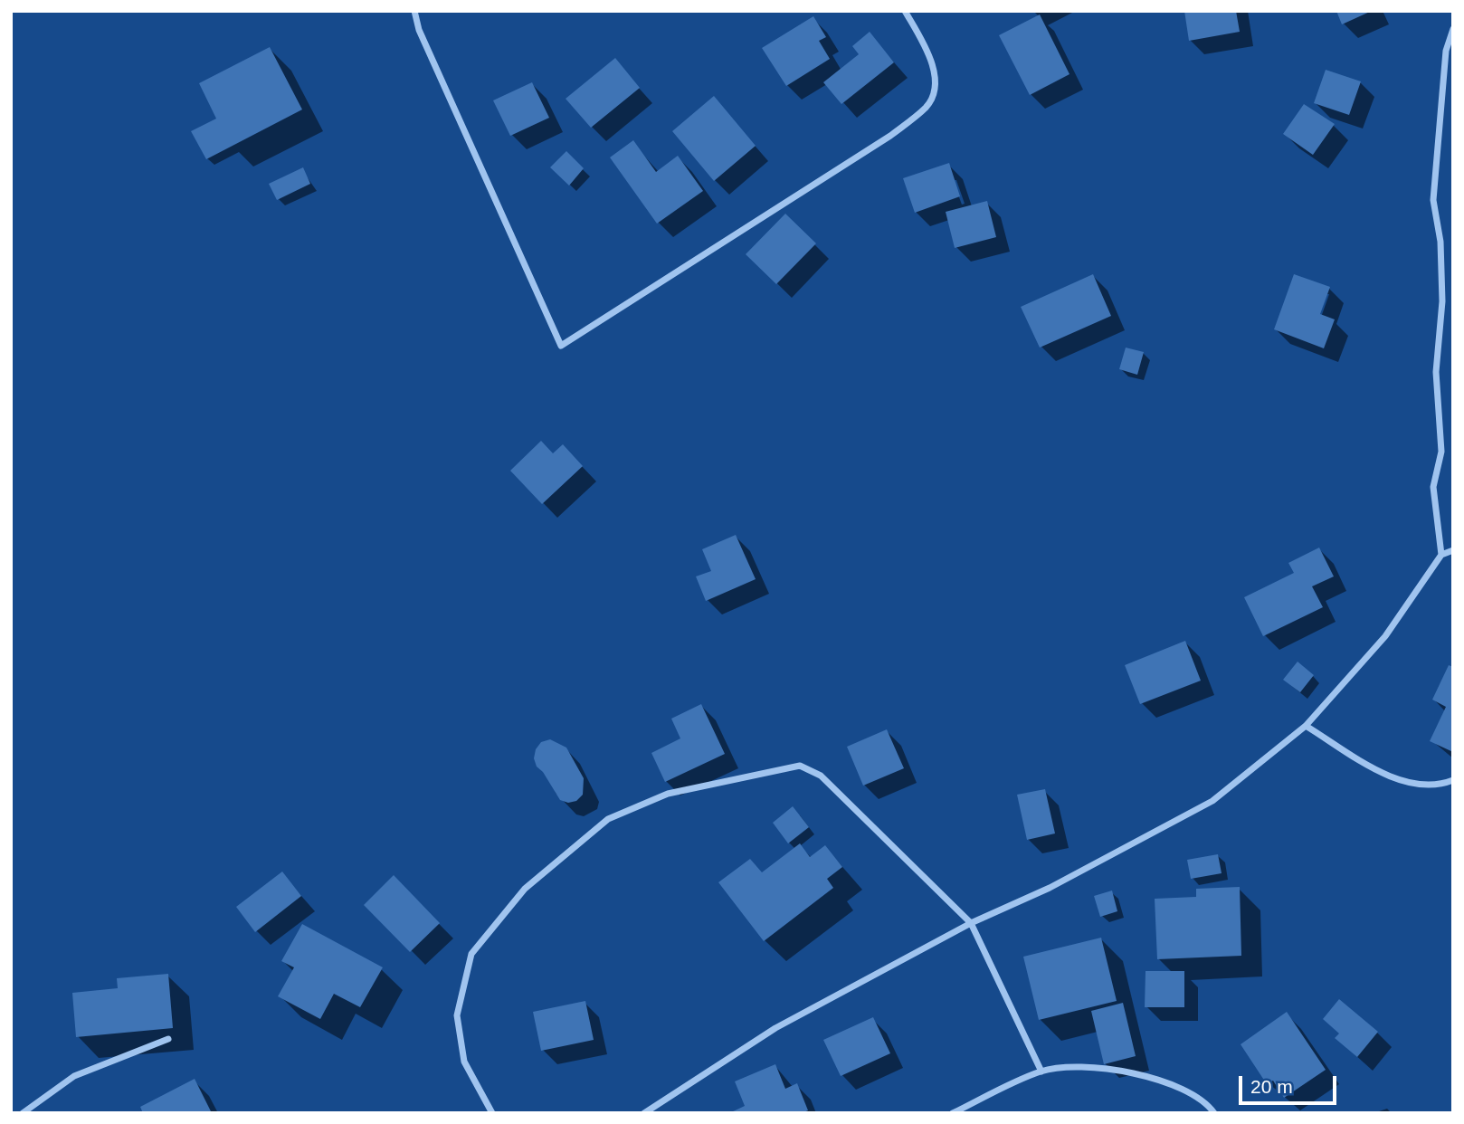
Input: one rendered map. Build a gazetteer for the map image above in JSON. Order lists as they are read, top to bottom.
{
  "scale_bar": "20 m"
}
